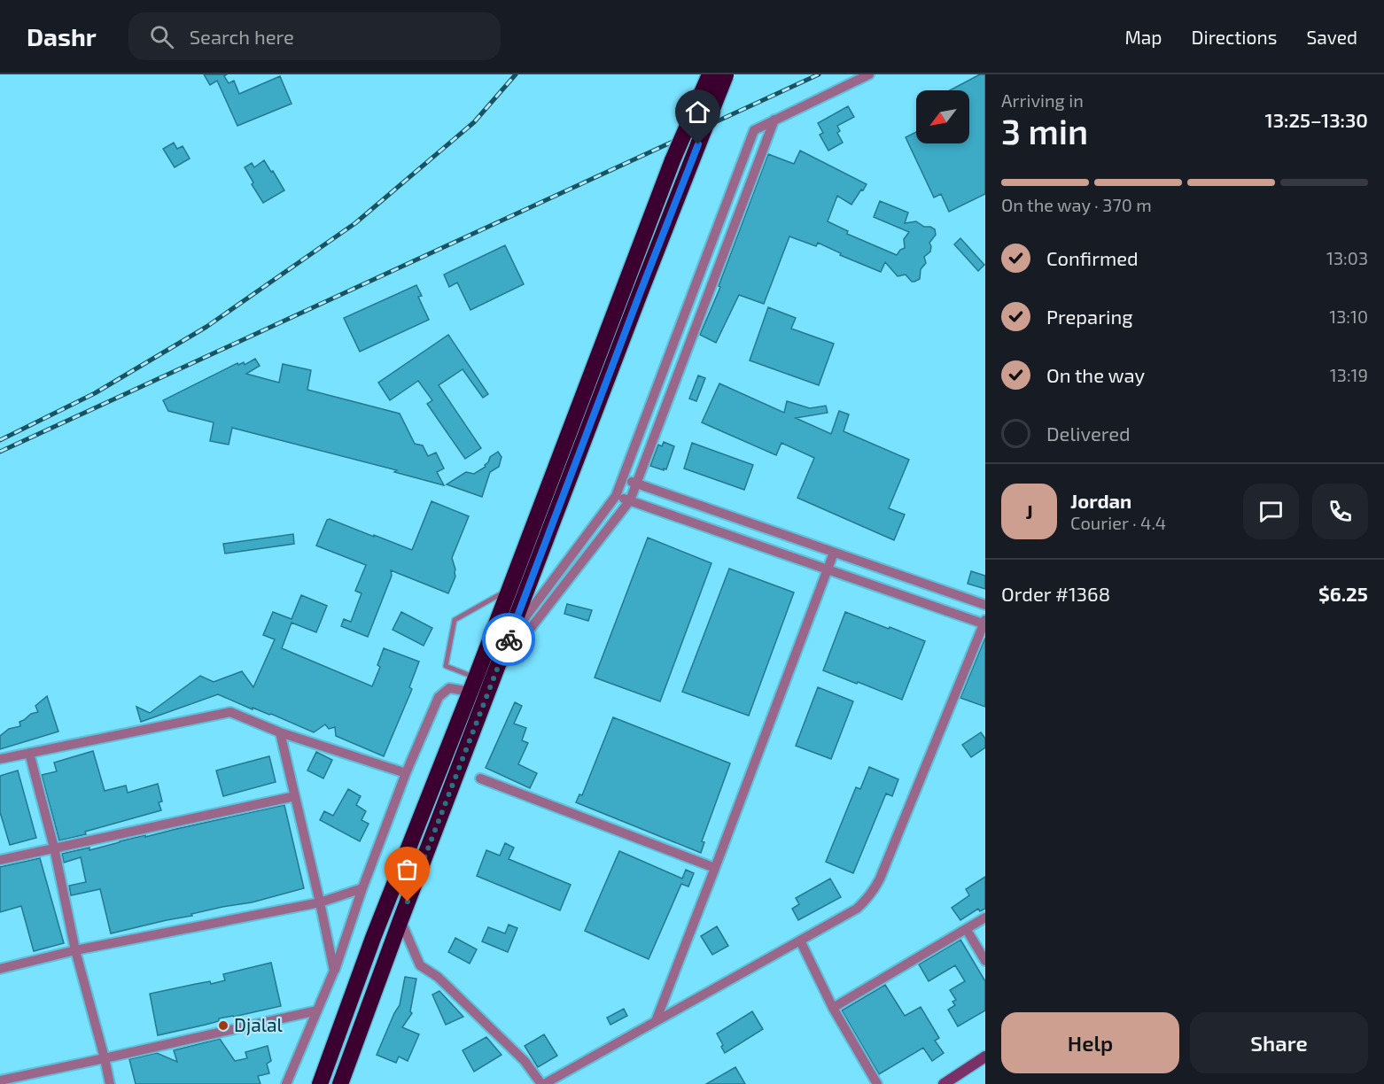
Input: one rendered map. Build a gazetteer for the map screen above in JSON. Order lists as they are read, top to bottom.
{
  "places": ["Djalal"],
  "north": "bottom left",
  "page": {
    "header": "Dashr",
    "search": "Search here",
    "nav": ["Map", "Directions", "Saved"],
    "heading": ["3 min", "Arriving in", "13:25–13:30"],
    "panel": [
      "Jordan",
      "Courier · 4.4",
      "Order #1368",
      "$6.25"
    ],
    "bar": "On the way · 370 m",
    "list": [
      ["Confirmed", "13:03"],
      ["Preparing", "13:10"],
      ["On the way", "13:19"],
      "Delivered"
    ],
    "round": "J",
    "buttons": ["Help", "Share"]
  }
}
